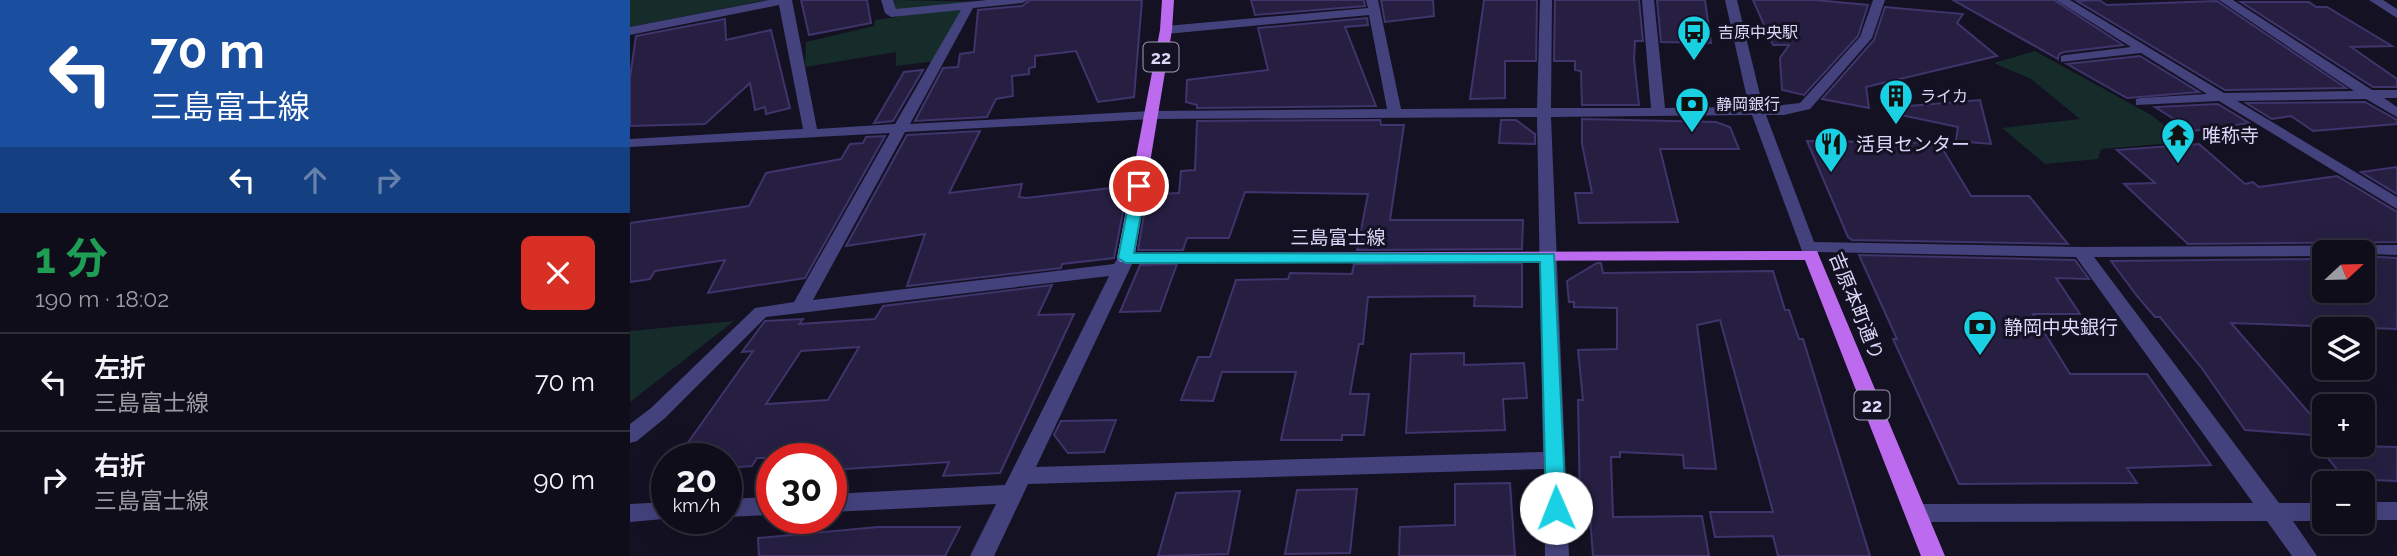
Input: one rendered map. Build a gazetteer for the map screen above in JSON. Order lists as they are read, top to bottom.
{
  "streets": {
    "main road": ["22", "三島富士線", "吉原本町通り"]
  },
  "crossings": [
    ["22", "三島富士線"],
    ["三島富士線", "吉原本町通り"]
  ],
  "places": {
    "bus stop": ["吉原中央駅"],
    "building": ["ライカ"],
    "bank": ["静岡銀行", "静岡中央銀行"],
    "temple": ["唯称寺"],
    "restaurant": ["活貝センター"]
  },
  "north": "right",
  "page": {
    "turn": ["70 m", "三島富士線"],
    "heading": ["1 分", "190 m · 18:02"],
    "map_buttons": ["+", "−"],
    "list": [
      {
        "name": "左折",
        "note": "三島富士線",
        "value": "70 m"
      },
      {
        "name": "右折",
        "note": "三島富士線",
        "value": "90 m"
      }
    ],
    "speed": "20 km/h",
    "limit": "30"
  }
}
